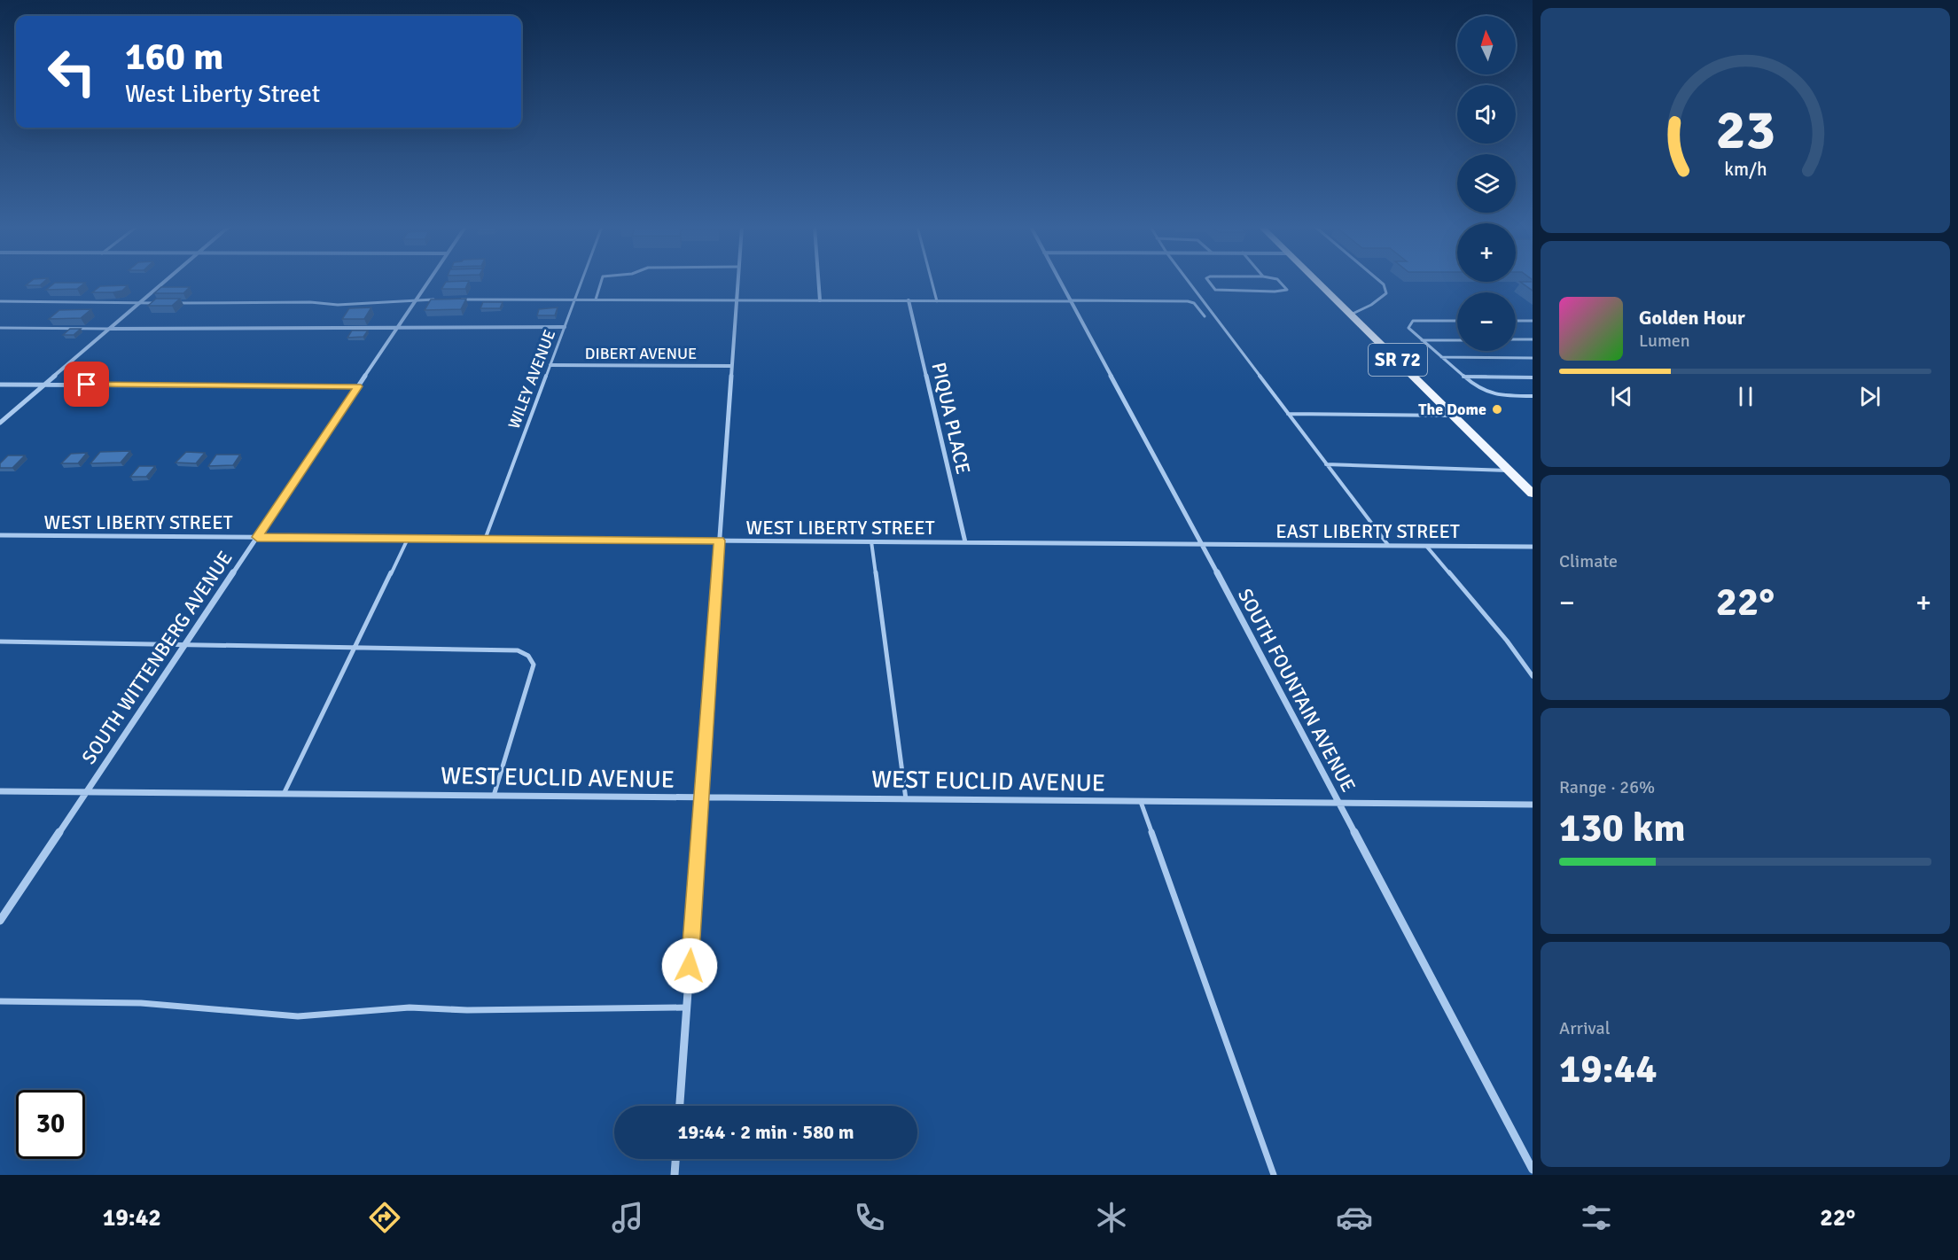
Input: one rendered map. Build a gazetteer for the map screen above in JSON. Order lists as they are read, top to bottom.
{
  "streets": {
    "main road": ["SR 72"],
    "street": [
      "DIBERT AVENUE",
      "PIQUA PLACE",
      "WEST LIBERTY STREET",
      "EAST LIBERTY STREET",
      "SOUTH WITTENBERG AVENUE",
      "SOUTH FOUNTAIN AVENUE",
      "WEST EUCLID AVENUE"
    ],
    "lane": ["WILEY AVENUE"]
  },
  "crossings": [
    ["DIBERT AVENUE", "WILEY AVENUE"],
    ["WILEY AVENUE", "WEST LIBERTY STREET"],
    ["PIQUA PLACE", "WEST LIBERTY STREET"],
    ["WEST LIBERTY STREET", "EAST LIBERTY STREET"],
    ["WEST LIBERTY STREET", "SOUTH WITTENBERG AVENUE"],
    ["WEST LIBERTY STREET", "SOUTH FOUNTAIN AVENUE"],
    ["EAST LIBERTY STREET", "SOUTH FOUNTAIN AVENUE"],
    ["SOUTH WITTENBERG AVENUE", "WEST EUCLID AVENUE"],
    ["SOUTH FOUNTAIN AVENUE", "WEST EUCLID AVENUE"]
  ],
  "places": ["The Dome"],
  "north": "top",
  "page": {
    "map_buttons": ["+", "−"],
    "turn": ["160 m", "West Liberty Street"],
    "song": ["Golden Hour", "Lumen"],
    "tile": [
      "Climate",
      ["Range · 26%", "130 km"],
      ["Arrival", "19:44"]
    ],
    "heat": ["−", "22°", "+"],
    "limit": "30",
    "trip": "19:44 · 2 min · 580 m",
    "tabs": ["19:42", "22°"],
    "gauge": ["23", "km/h"]
  }
}
